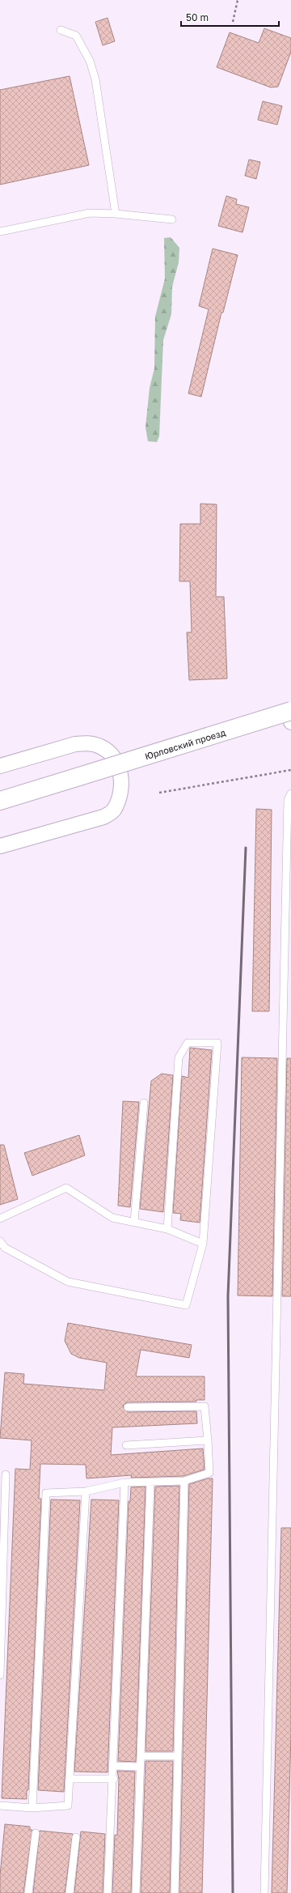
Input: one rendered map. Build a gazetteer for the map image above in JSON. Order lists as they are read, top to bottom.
{
  "streets": {
    "main road": ["Юрловский проезд"]
  },
  "scale_bar": "50 m"
}
